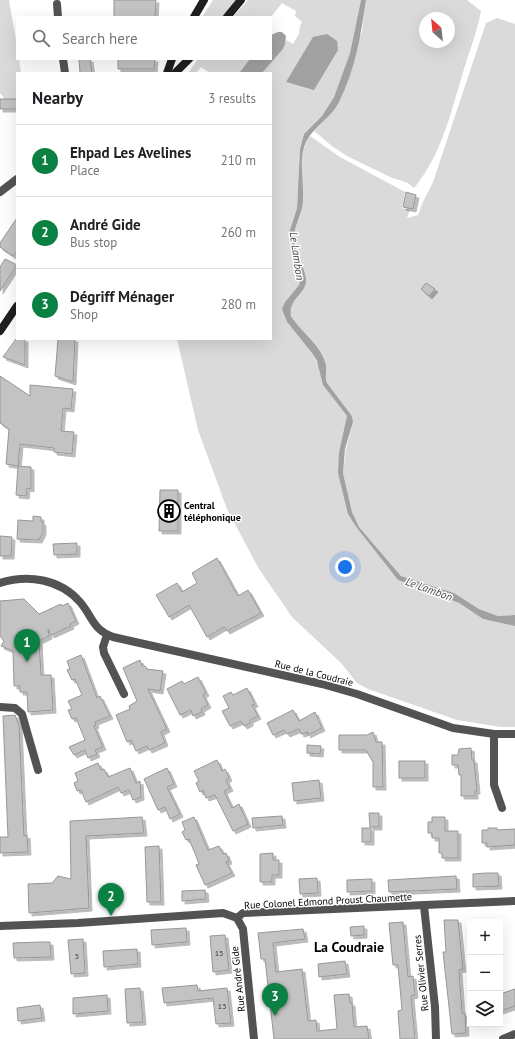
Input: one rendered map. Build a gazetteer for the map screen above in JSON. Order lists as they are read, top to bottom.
{
  "streets": {
    "street": [
      "Rue de la Coudraie",
      "Rue Colonel Edmond Proust Chaumette",
      "Rue Olivier Serres",
      "Rue André Gide"
    ]
  },
  "crossings": [
    ["Rue Colonel Edmond Proust Chaumette", "Rue Olivier Serres"],
    ["Rue Colonel Edmond Proust Chaumette", "Rue André Gide"]
  ],
  "districts": ["La Coudraie"],
  "water": ["Le Lambon"],
  "places": {
    "building": ["Central téléphonique"]
  },
  "house_numbers": ["15", "5", "13"],
  "north": "top left",
  "page": {
    "search": "Search here",
    "heading": ["Nearby", "3 results"],
    "list": [
      {
        "mark": "1",
        "name": "Ehpad Les Avelines",
        "note": "Place",
        "value": "210 m"
      },
      {
        "mark": "2",
        "name": "André Gide",
        "note": "Bus stop",
        "value": "260 m"
      },
      {
        "mark": "3",
        "name": "Dégriff Ménager",
        "note": "Shop",
        "value": "280 m"
      }
    ],
    "pins": ["1", "2", "3"],
    "map_buttons": ["+", "−"]
  }
}
